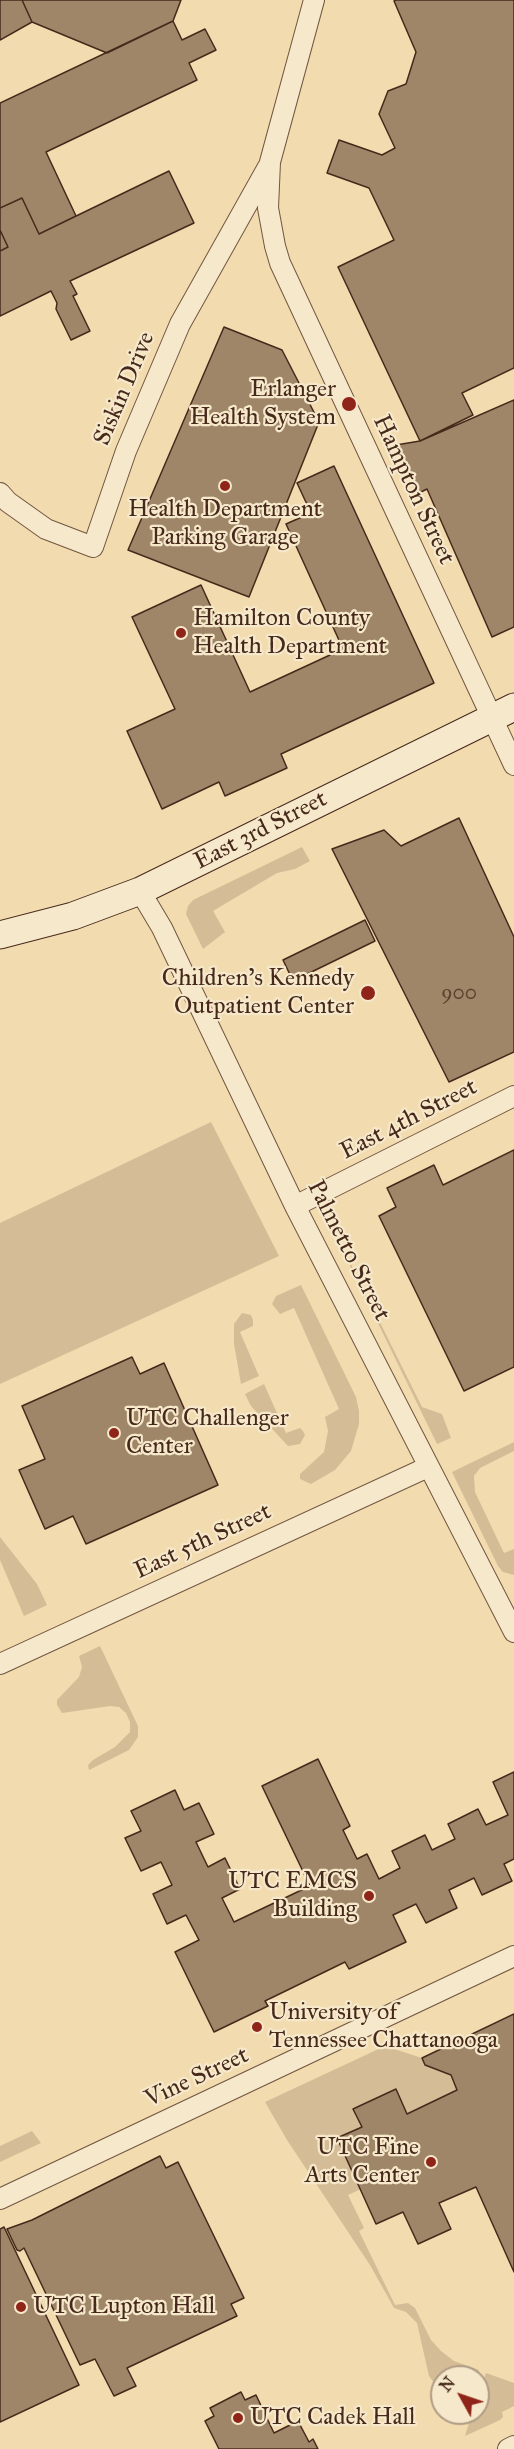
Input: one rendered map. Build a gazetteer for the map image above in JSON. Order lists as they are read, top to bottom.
{
  "streets": {
    "main road": ["East 3rd Street"],
    "street": [
      "Siskin Drive",
      "Hampton Street",
      "East 4th Street",
      "Palmetto Street",
      "East 5th Street",
      "Vine Street"
    ]
  },
  "crossings": [
    ["Siskin Drive", "Hampton Street"],
    ["Hampton Street", "East 3rd Street"],
    ["East 3rd Street", "Palmetto Street"],
    ["East 4th Street", "Palmetto Street"],
    ["Palmetto Street", "East 5th Street"]
  ],
  "places": [
    "Erlanger Health System",
    "Health Department Parking Garage",
    "Hamilton County Health Department",
    "Children's Kennedy Outpatient Center",
    "UTC Challenger Center",
    "UTC EMCS Building",
    "University of Tennessee Chattanooga",
    "UTC Fine Arts Center",
    "UTC Lupton Hall",
    "UTC Cadek Hall"
  ],
  "house_numbers": ["900"],
  "north": "top left"
}
